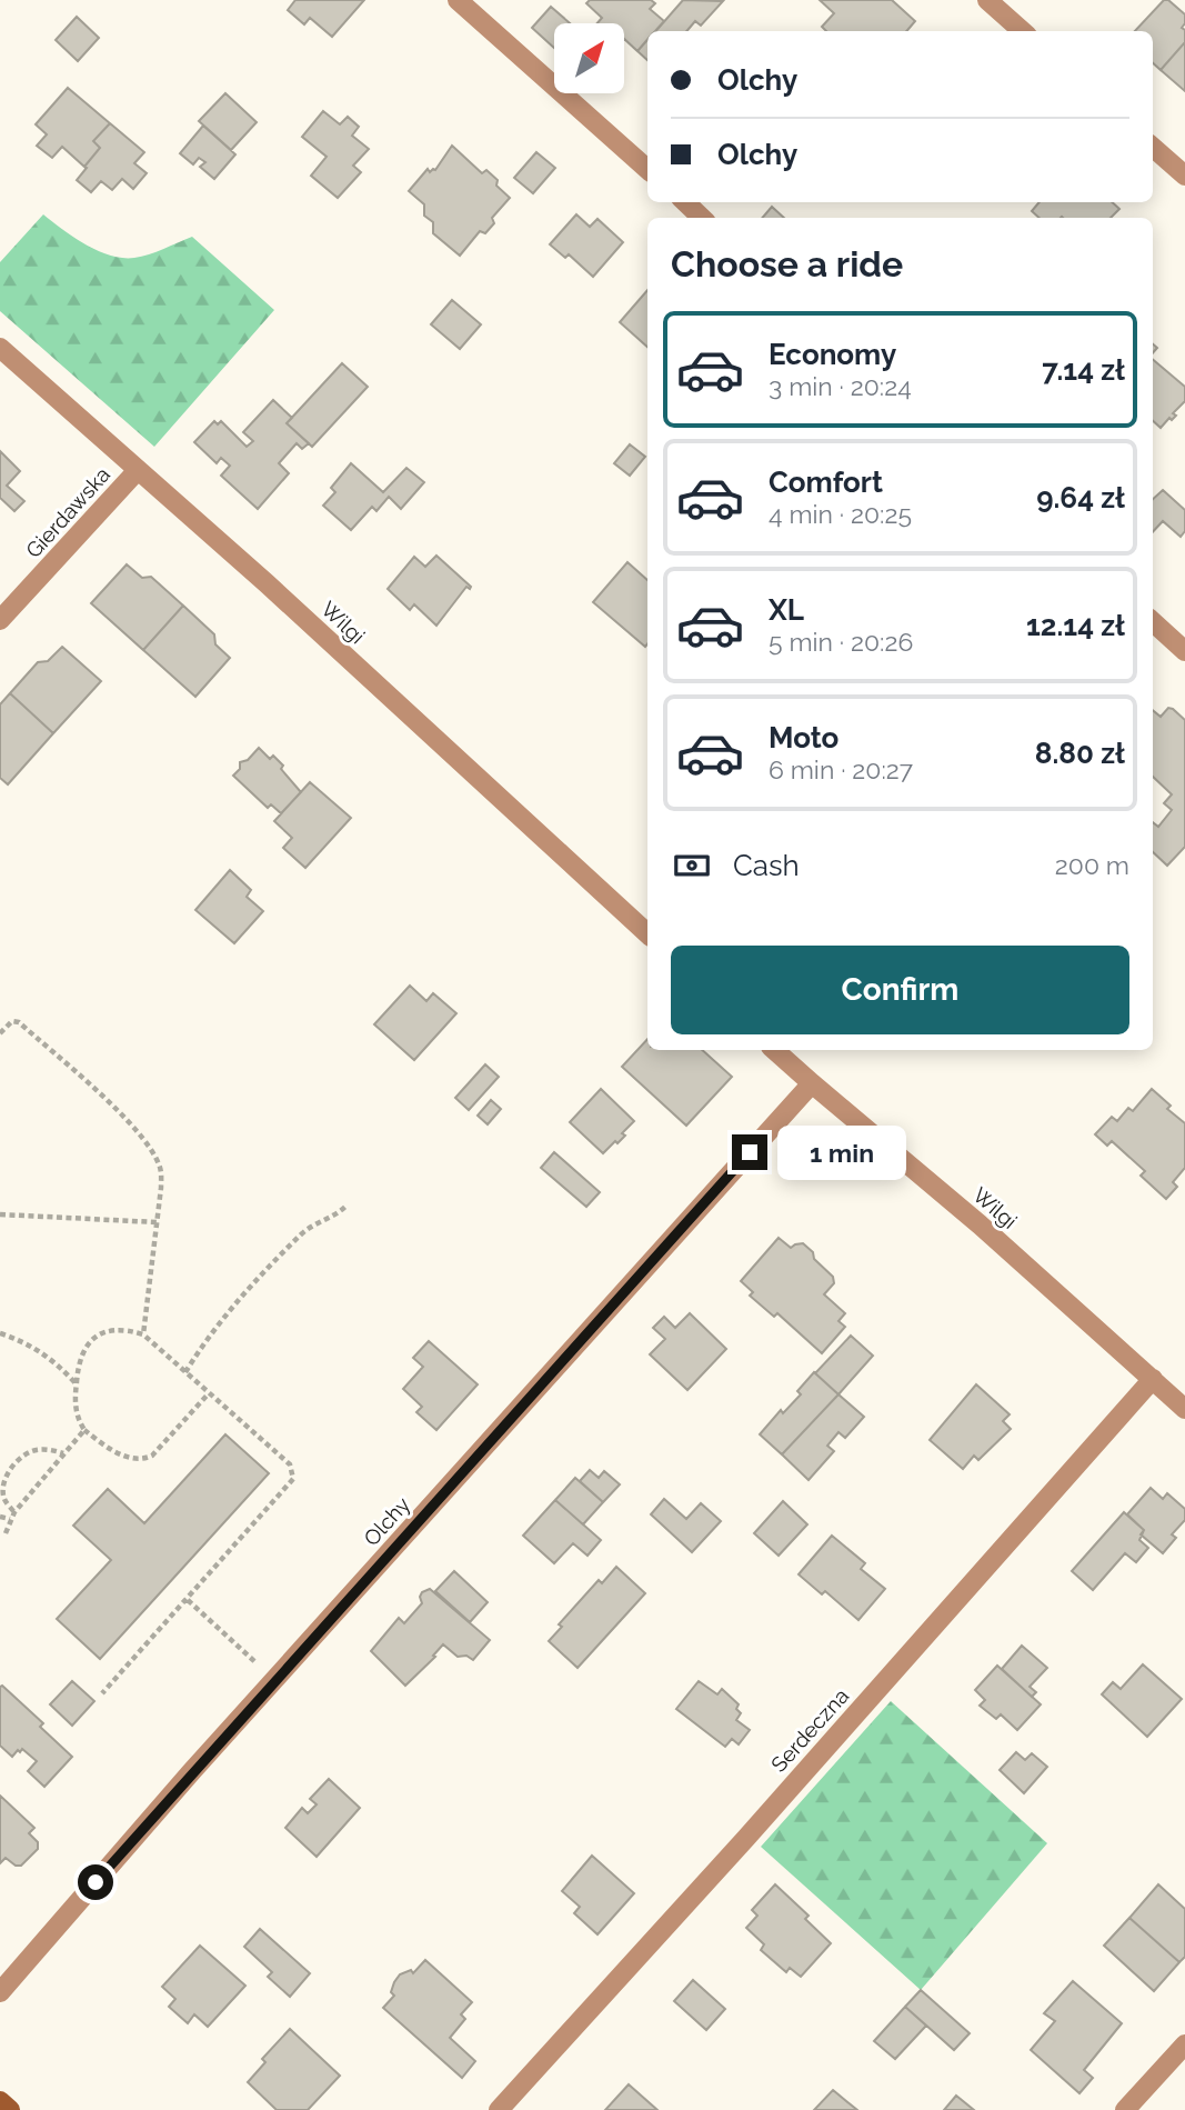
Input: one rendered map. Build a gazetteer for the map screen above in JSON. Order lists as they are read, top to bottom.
{
  "streets": {
    "street": [
      "Gierdawska",
      "Wilgi",
      "Olchy",
      "Serdeczna"
    ]
  },
  "crossings": [
    ["Gierdawska", "Wilgi"],
    ["Wilgi", "Olchy"],
    ["Wilgi", "Serdeczna"]
  ],
  "north": "top right",
  "page": {
    "banner": ["Olchy", "Olchy"],
    "heading": "Choose a ride",
    "list": [
      {
        "name": "Economy",
        "note": "3 min · 20:24",
        "value": "7.14 zł"
      },
      {
        "name": "Comfort",
        "note": "4 min · 20:25",
        "value": "9.64 zł"
      },
      {
        "name": "XL",
        "note": "5 min · 20:26",
        "value": "12.14 zł"
      },
      {
        "name": "Moto",
        "note": "6 min · 20:27",
        "value": "8.80 zł"
      }
    ],
    "pay": ["Cash", "200 m"],
    "buttons": "Confirm",
    "bubble": "1 min"
  }
}
